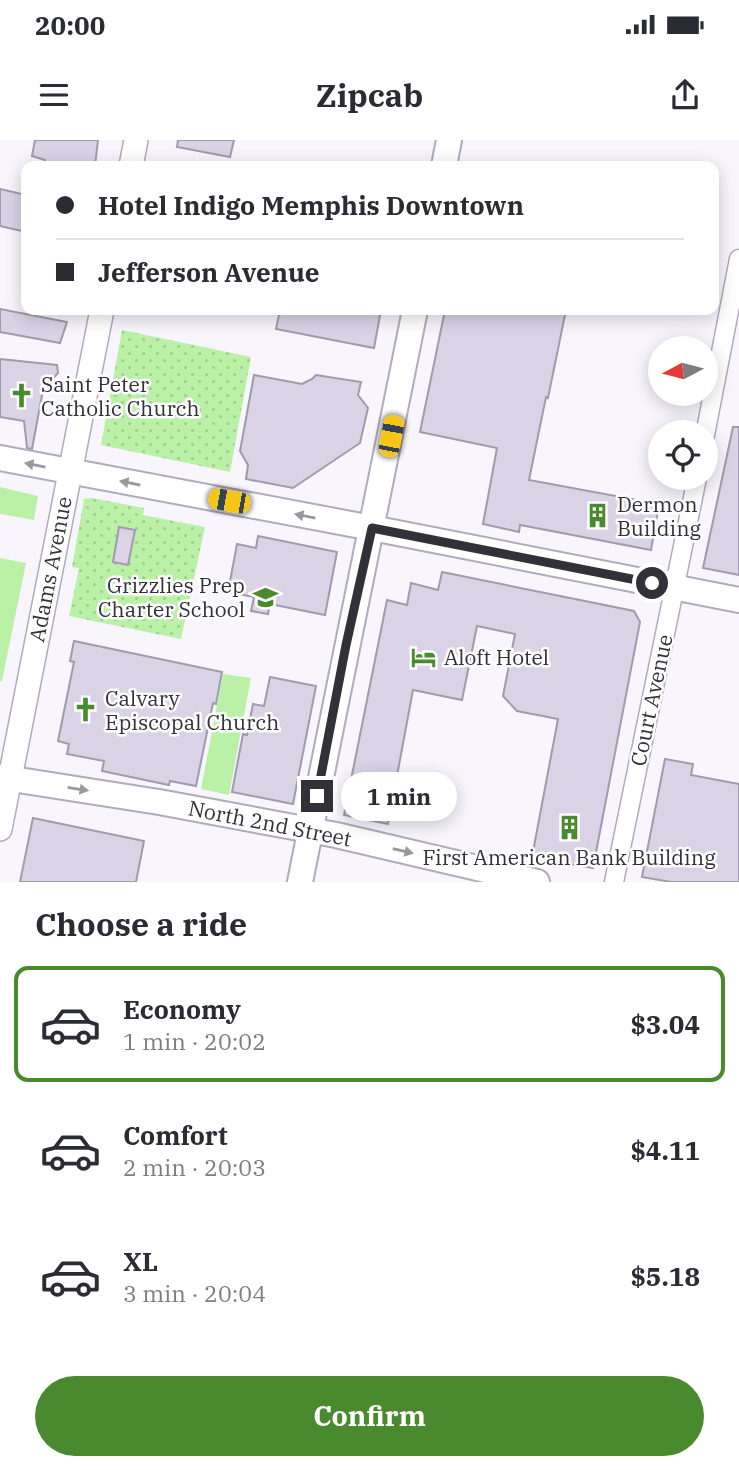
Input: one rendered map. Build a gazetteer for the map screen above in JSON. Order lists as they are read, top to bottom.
{
  "streets": {
    "main road": ["North 2nd Street"],
    "street": ["Adams Avenue", "Court Avenue"]
  },
  "crossings": [
    ["Adams Avenue", "North 2nd Street"]
  ],
  "one_way": ["North 2nd Street"],
  "places": {
    "church": ["Saint Peter Catholic Church", "Calvary Episcopal Church"],
    "building": ["Dermon Building", "First American Bank Building"],
    "school or university": ["Grizzlies Prep Charter School"],
    "hotel": ["Aloft Hotel"]
  },
  "north": "left",
  "page": {
    "status": "20:00",
    "header": "Zipcab",
    "banner": ["Hotel Indigo Memphis Downtown", "Jefferson Avenue"],
    "bubble": "1 min",
    "heading": "Choose a ride",
    "list": [
      {
        "name": "Economy",
        "note": "1 min · 20:02",
        "value": "$3.04"
      },
      {
        "name": "Comfort",
        "note": "2 min · 20:03",
        "value": "$4.11"
      },
      {
        "name": "XL",
        "note": "3 min · 20:04",
        "value": "$5.18"
      }
    ],
    "buttons": "Confirm"
  }
}
